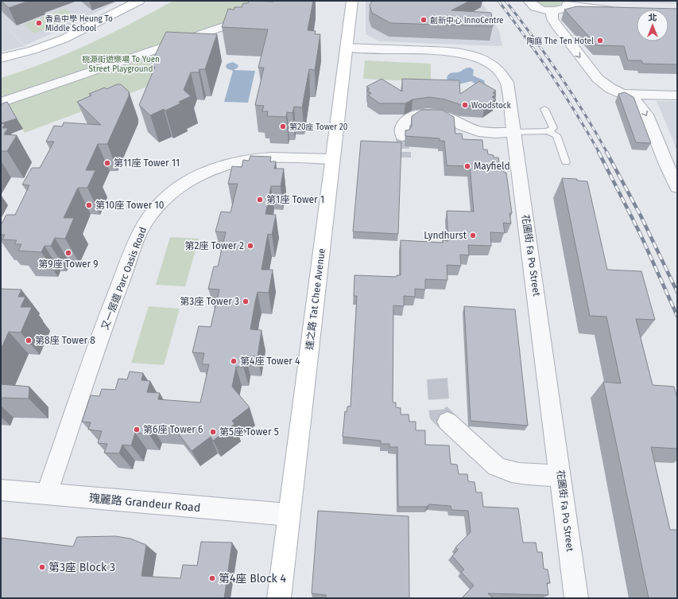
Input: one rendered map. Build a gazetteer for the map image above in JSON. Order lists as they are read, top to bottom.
{
  "streets": {
    "main road": ["達之路 Tat Chee Avenue"],
    "street": ["花圃街 Fa Po Street", "又一居道 Parc Oasis Road", "瑰麗路 Grandeur Road"]
  },
  "crossings": [
    ["花圃街 Fa Po Street", "達之路 Tat Chee Avenue"],
    ["又一居道 Parc Oasis Road", "達之路 Tat Chee Avenue"],
    ["又一居道 Parc Oasis Road", "瑰麗路 Grandeur Road"],
    ["達之路 Tat Chee Avenue", "瑰麗路 Grandeur Road"]
  ],
  "parks": ["桃源街遊樂場 To Yuen Street Playground"],
  "places": [
    "創新中心 InnoCentre",
    "香島中學 Heung To Middle School",
    "陶庭 The Ten Hotel",
    "Woodstock",
    "第20座 Tower 20",
    "第11座 Tower 11",
    "Mayfield",
    "第1座 Tower 1",
    "第10座 Tower 10",
    "Lyndhurst",
    "第2座 Tower 2",
    "第9座 Tower 9",
    "第3座 Tower 3",
    "第8座 Tower 8",
    "第4座 Tower 4",
    "第6座 Tower 6",
    "第5座 Tower 5",
    "第3座 Block 3",
    "第4座 Block 4"
  ],
  "north": "top"
}
